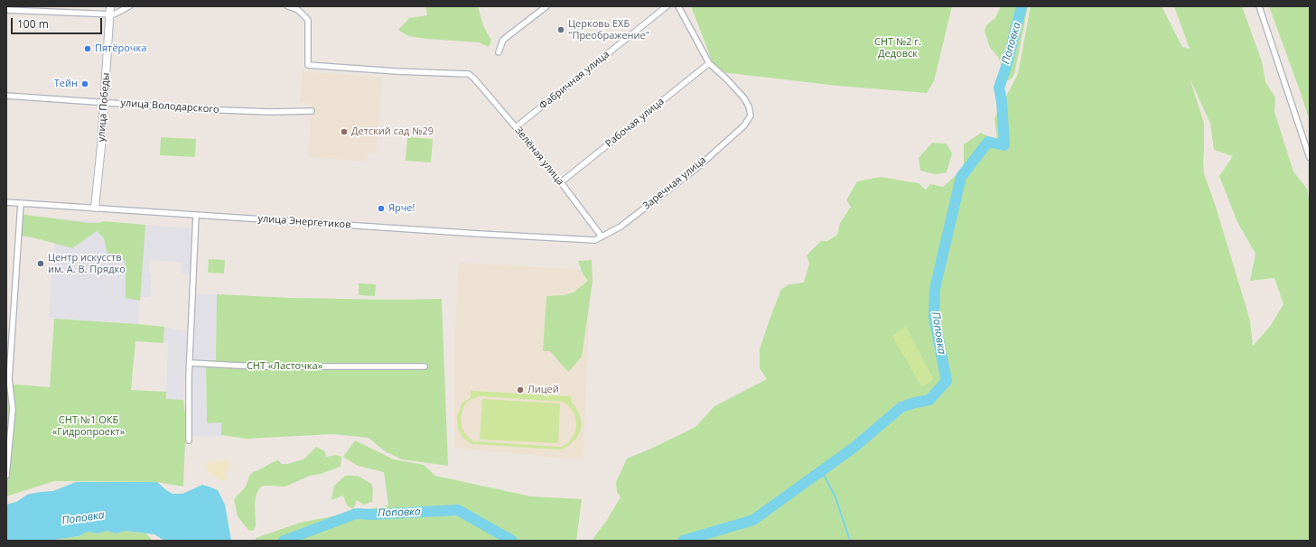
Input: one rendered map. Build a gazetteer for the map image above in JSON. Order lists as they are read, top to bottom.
{
  "streets": {
    "street": [
      "Фабричная улица",
      "улица Володарского",
      "улица Победы",
      "Рабочая улица",
      "Зелёная улица",
      "Заречная улица",
      "улица Энергетиков"
    ]
  },
  "crossings": [
    ["Фабричная улица", "Зелёная улица"],
    ["улица Володарского", "улица Победы"],
    ["улица Победы", "улица Энергетиков"],
    ["Рабочая улица", "Зелёная улица"],
    ["Рабочая улица", "Заречная улица"],
    ["Зелёная улица", "Заречная улица"],
    ["Зелёная улица", "улица Энергетиков"],
    ["Заречная улица", "улица Энергетиков"]
  ],
  "water": ["Поповка"],
  "parks": ["СНТ №2 г. Дедовск", "СНТ «Ласточка»", "СНТ №1 ОКБ «Гидропроект»"],
  "places": [
    "Церковь ЕХБ \"Преображение\"",
    "Пятёрочка",
    "Тейн",
    "Детский сад №29",
    "Ярче!",
    "Центр искусств им. А. В. Прядко",
    "Лицей"
  ],
  "scale_bar": "100 m"
}
